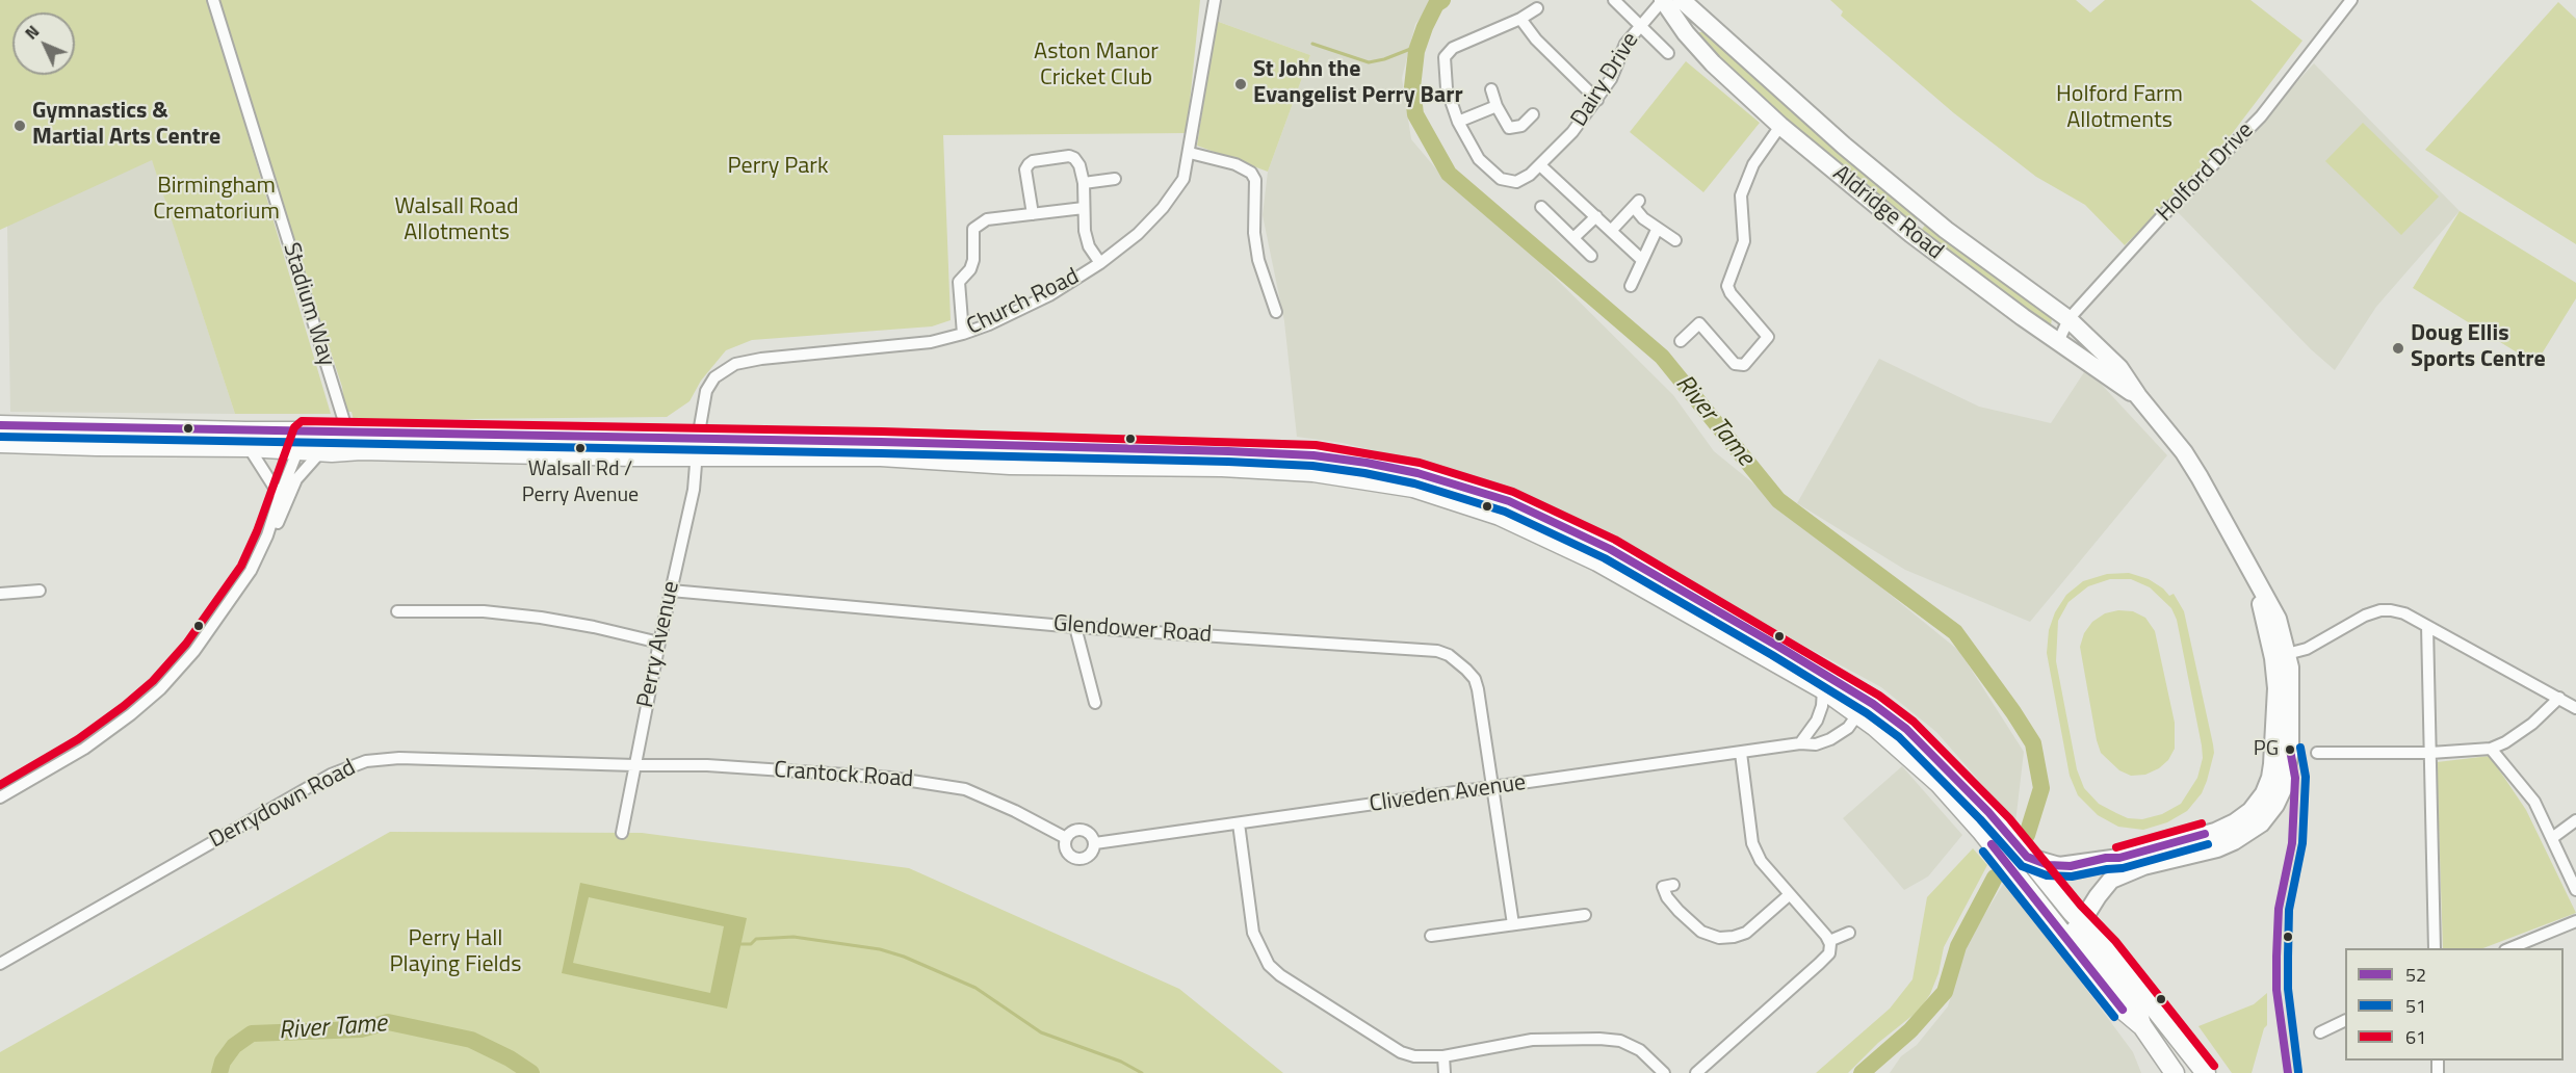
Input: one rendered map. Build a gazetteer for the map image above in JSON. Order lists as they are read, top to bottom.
{
  "streets": {
    "main road": ["Aldridge Road"],
    "street": [
      "Dairy Drive",
      "Holford Drive",
      "Church Road",
      "Stadium Way",
      "Glendower Road",
      "Perry Avenue",
      "Crantock Road",
      "Cliveden Avenue",
      "Derrydown Road"
    ]
  },
  "crossings": [
    ["Dairy Drive", "Aldridge Road"],
    ["Holford Drive", "Aldridge Road"],
    ["Church Road", "Perry Avenue"],
    ["Glendower Road", "Perry Avenue"],
    ["Glendower Road", "Cliveden Avenue"],
    ["Perry Avenue", "Crantock Road"],
    ["Perry Avenue", "Derrydown Road"],
    ["Crantock Road", "Cliveden Avenue"],
    ["Crantock Road", "Derrydown Road"]
  ],
  "water": ["River Tame"],
  "parks": [
    "Aston Manor Cricket Club",
    "Holford Farm Allotments",
    "Perry Park",
    "Birmingham Crematorium",
    "Walsall Road Allotments",
    "Perry Hall Playing Fields"
  ],
  "places": [
    "St John the Evangelist Perry Barr",
    "Gymnastics & Martial Arts Centre",
    "Doug Ellis Sports Centre",
    "Walsall Rd / Perry Avenue",
    "PG"
  ],
  "lines": ["transit line 61", "transit line 52", "transit line 51"],
  "legend": ["52", "51", "61"],
  "north": "top left"
}
